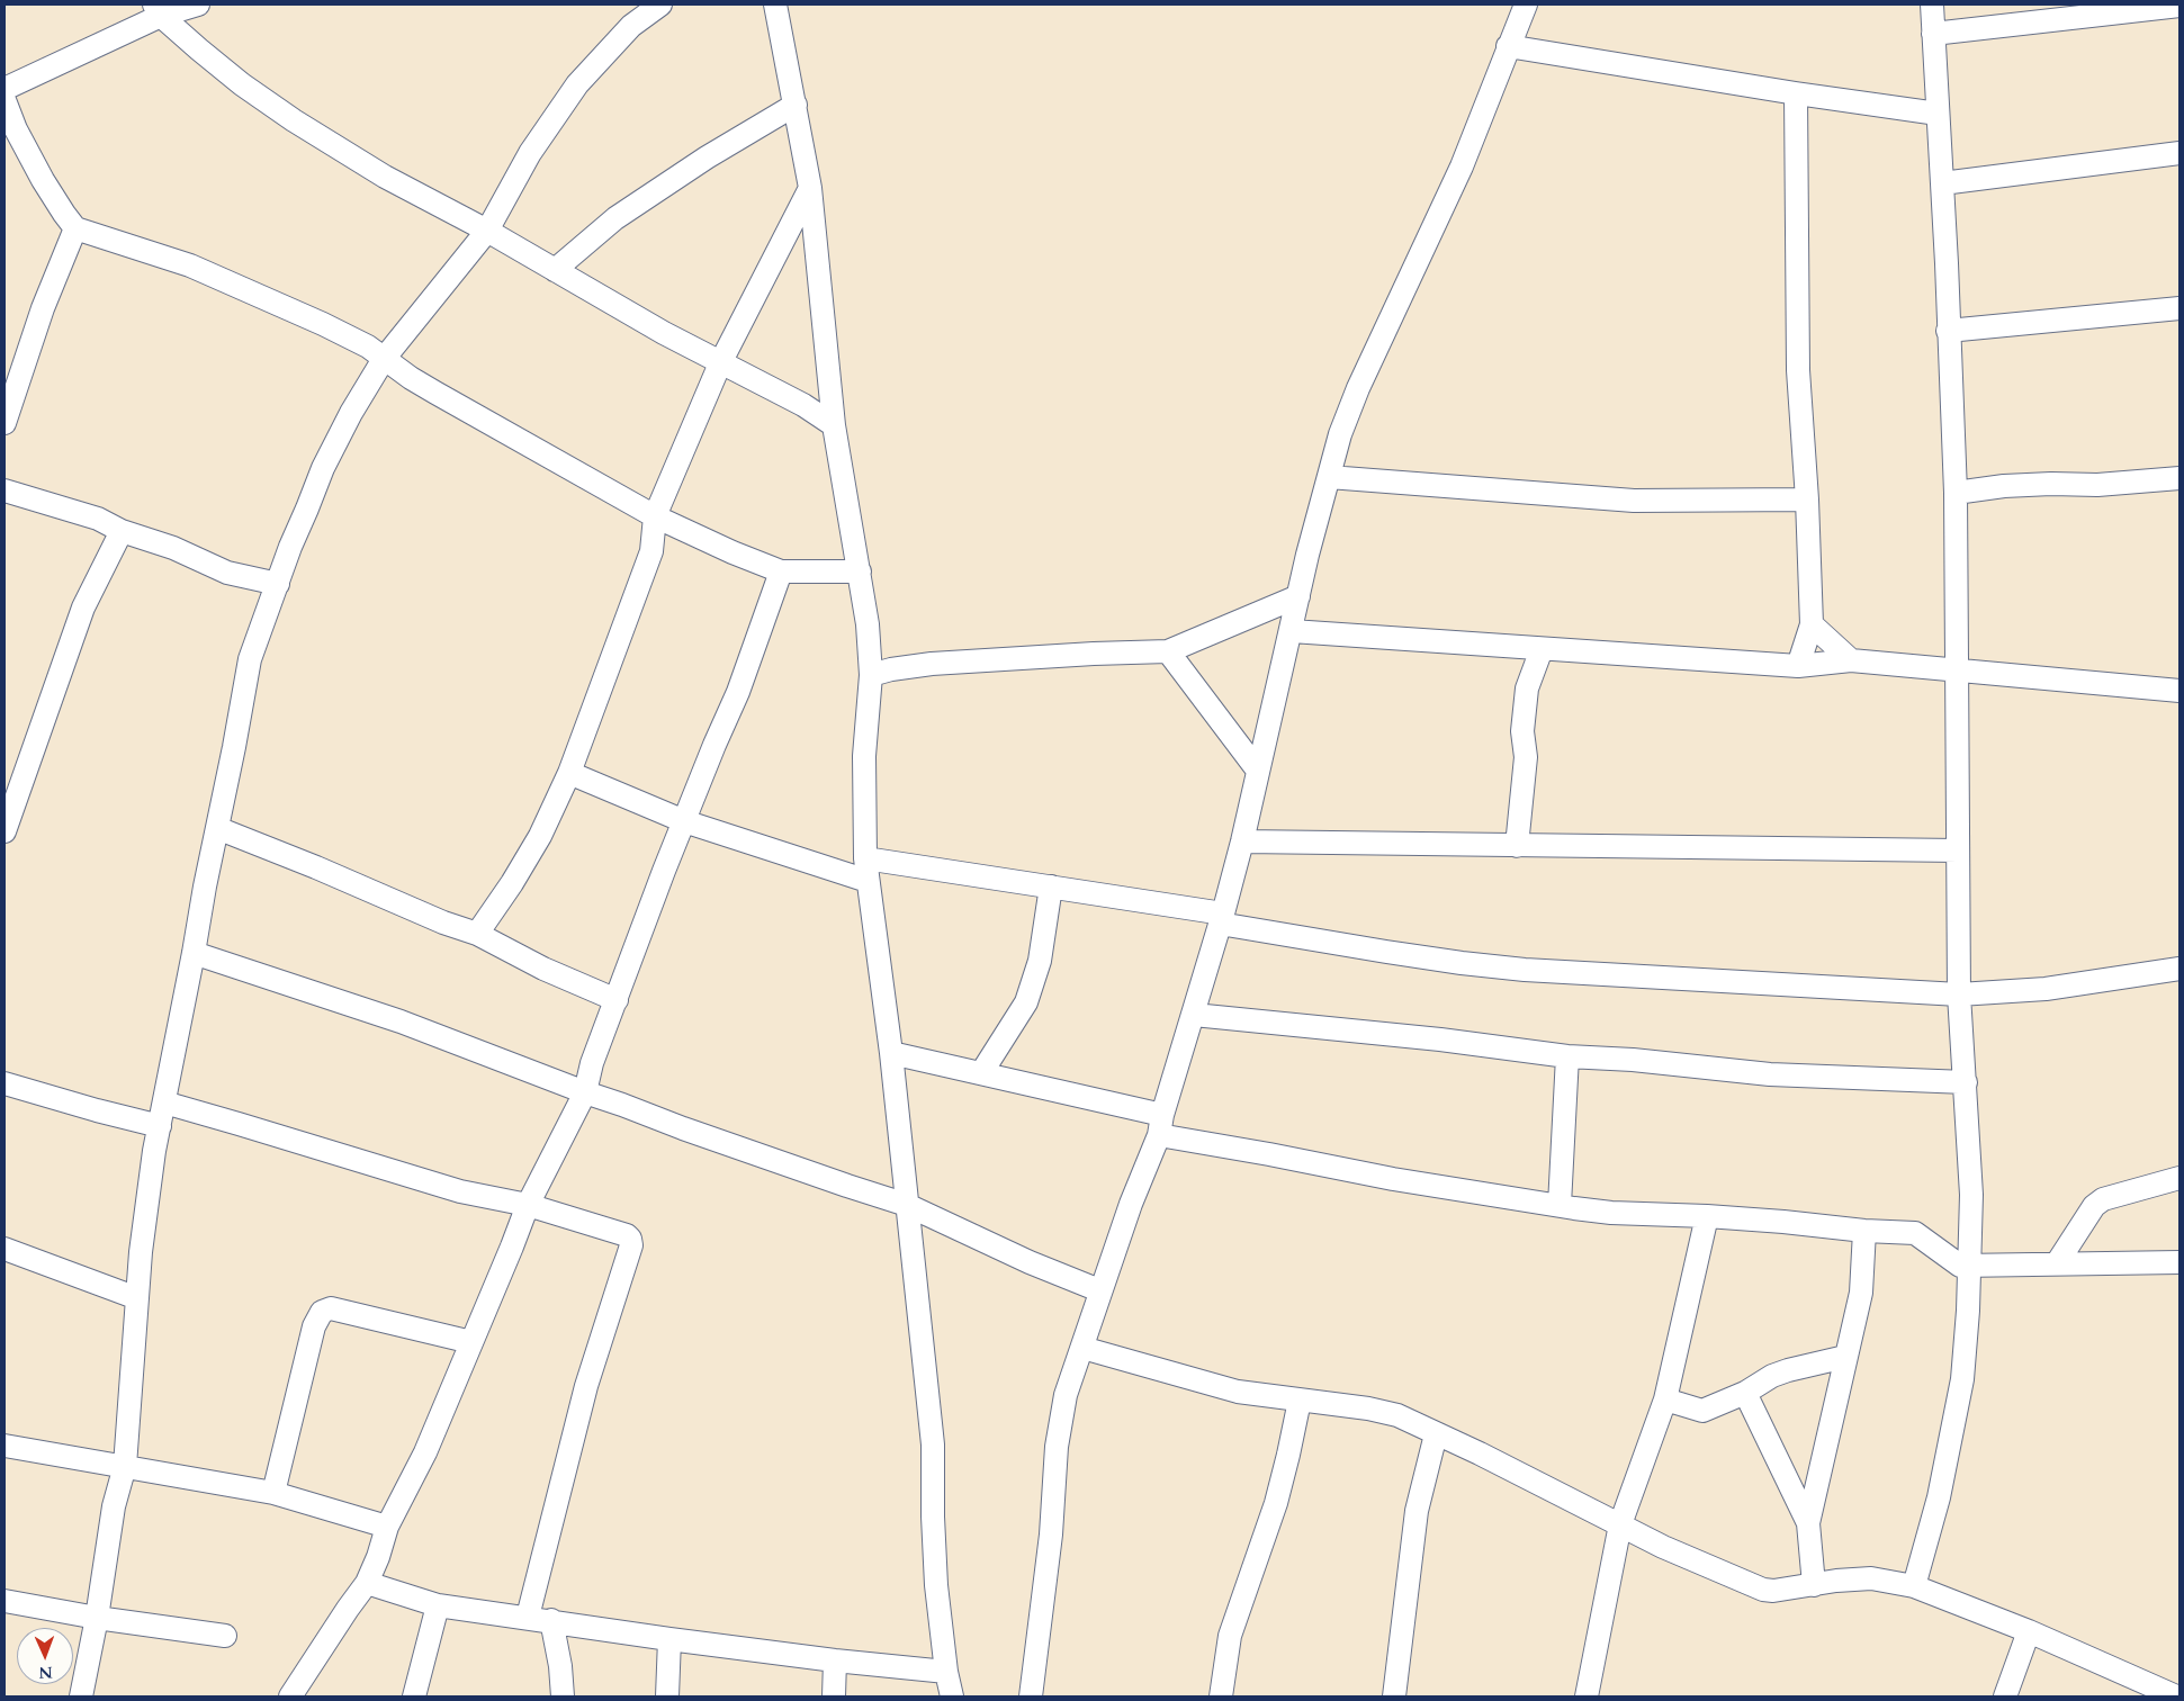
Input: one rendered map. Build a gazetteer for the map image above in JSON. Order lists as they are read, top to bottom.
{
  "north": "bottom"
}
